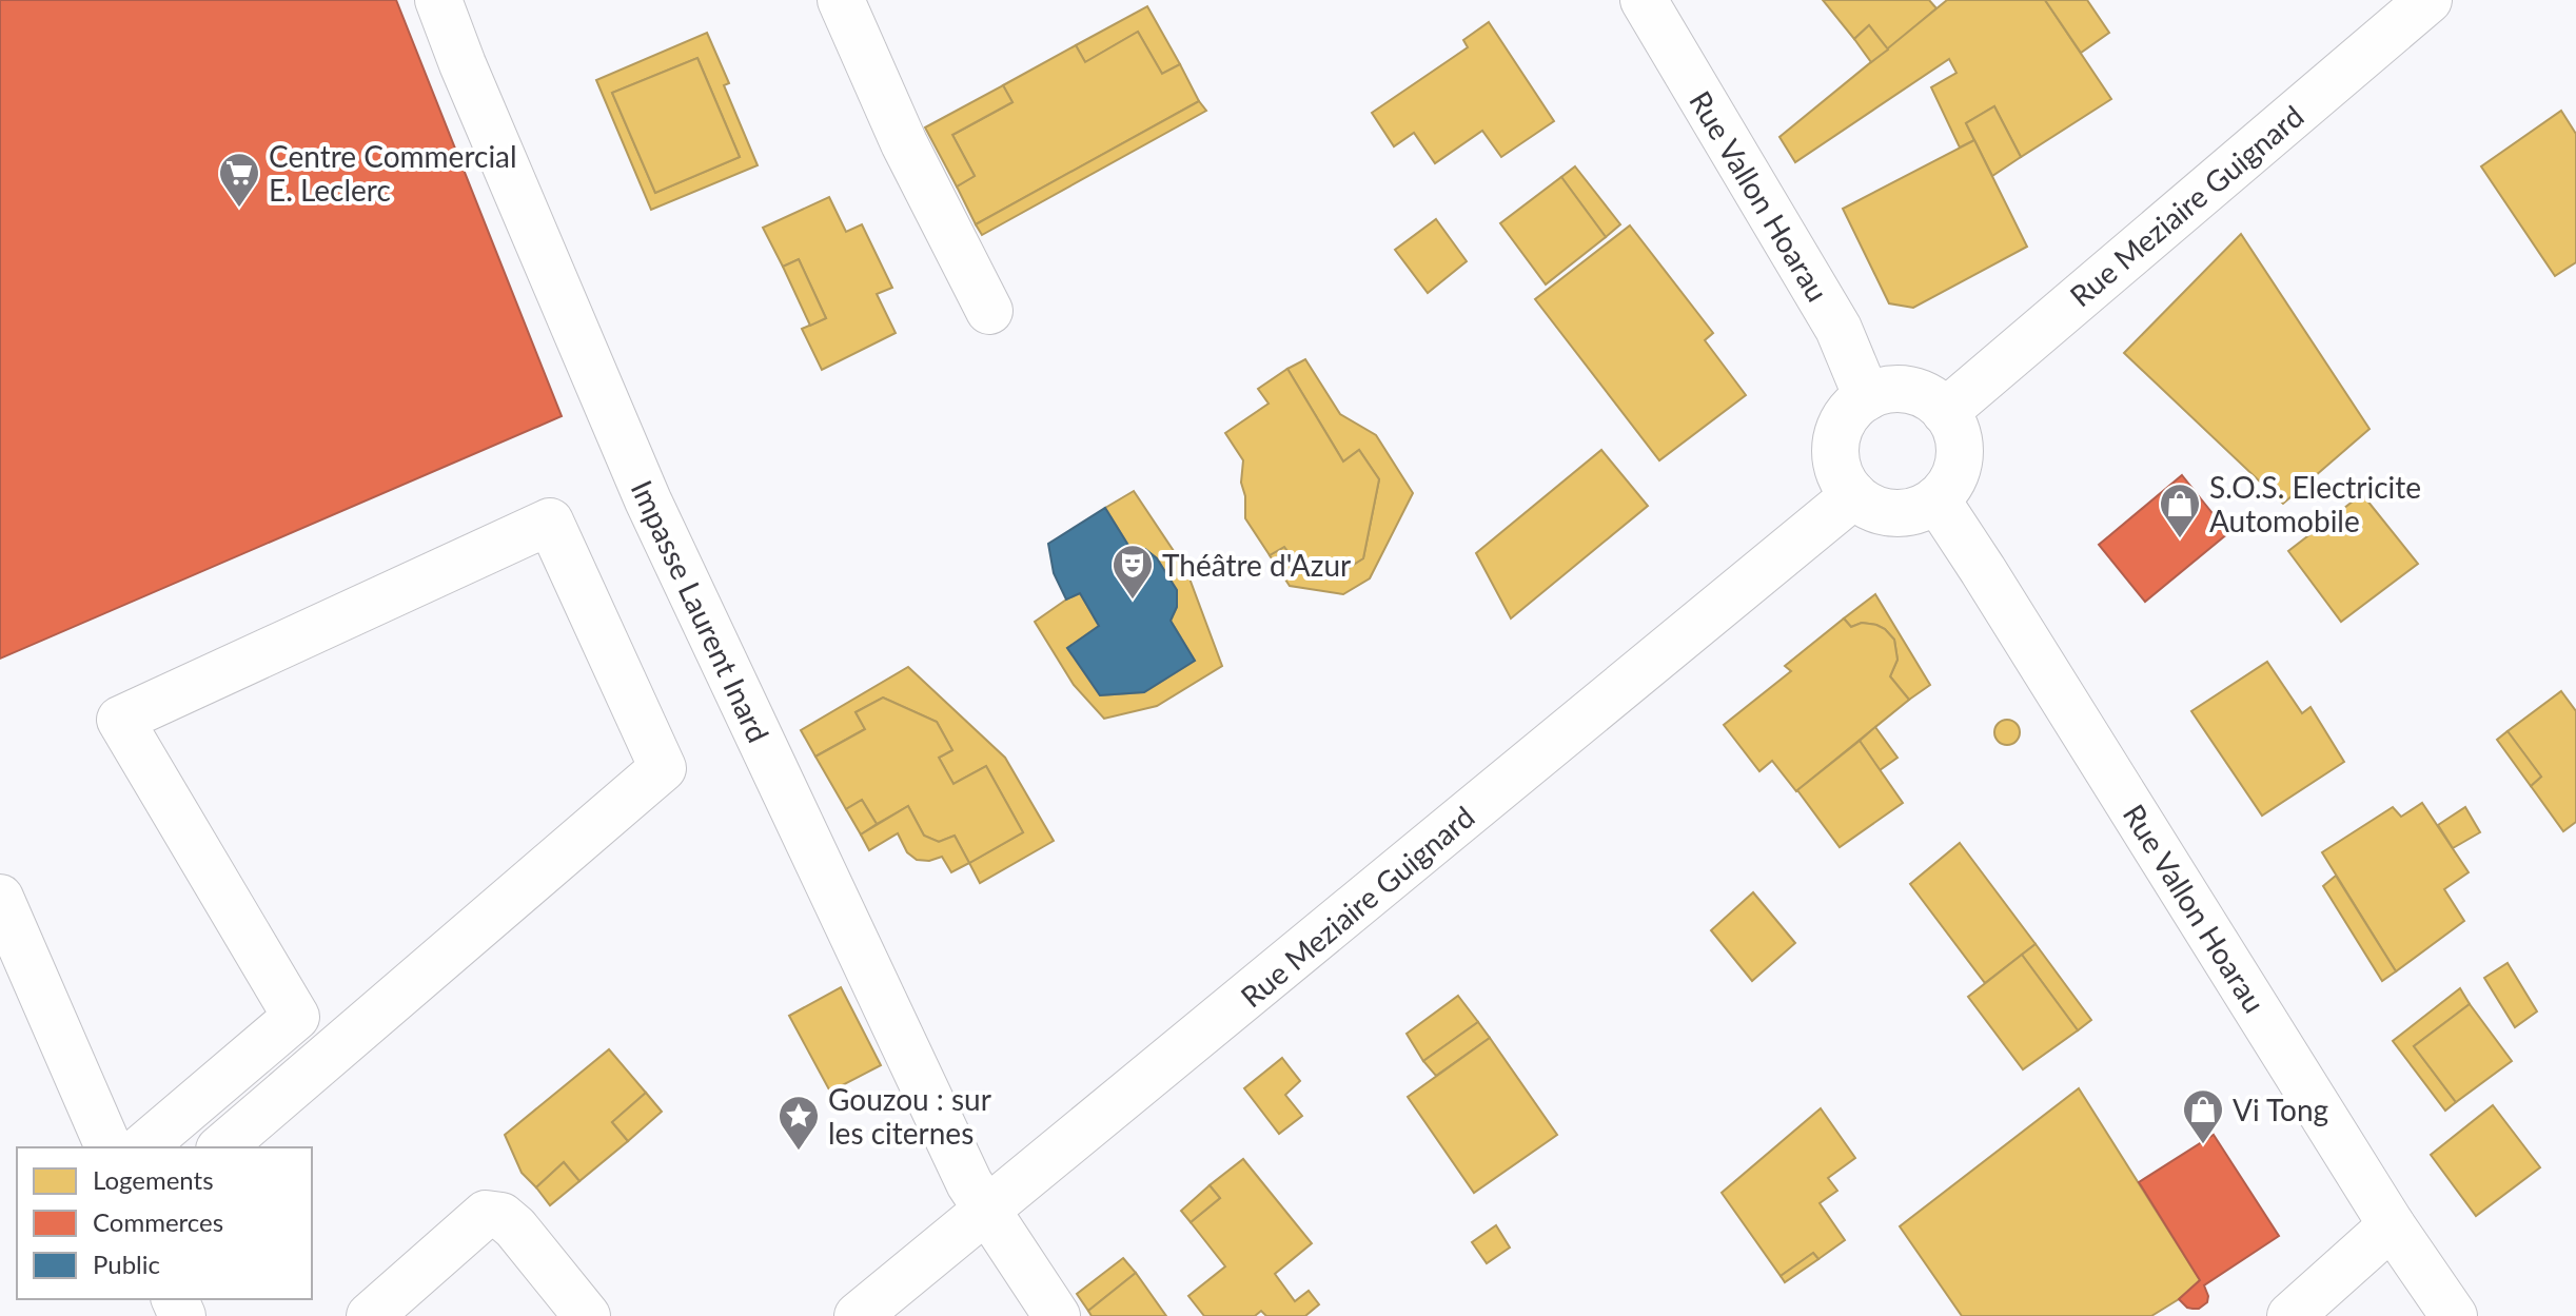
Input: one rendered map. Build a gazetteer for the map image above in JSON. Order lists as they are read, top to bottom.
{
  "streets": {
    "street": ["Rue Vallon Hoarau", "Rue Meziaire Guignard", "Impasse Laurent Inard"]
  },
  "crossings": [
    ["Rue Vallon Hoarau", "Rue Meziaire Guignard"],
    ["Rue Meziaire Guignard", "Impasse Laurent Inard"]
  ],
  "places": {
    "supermarket": ["Centre Commercial E. Leclerc"],
    "shop": ["S.O.S. Electricite Automobile", "Vi Tong"],
    "theatre": ["Théâtre d'Azur"],
    "place": ["Gouzou : sur les citernes"]
  },
  "legend": ["Logements", "Commerces", "Public"]
}
